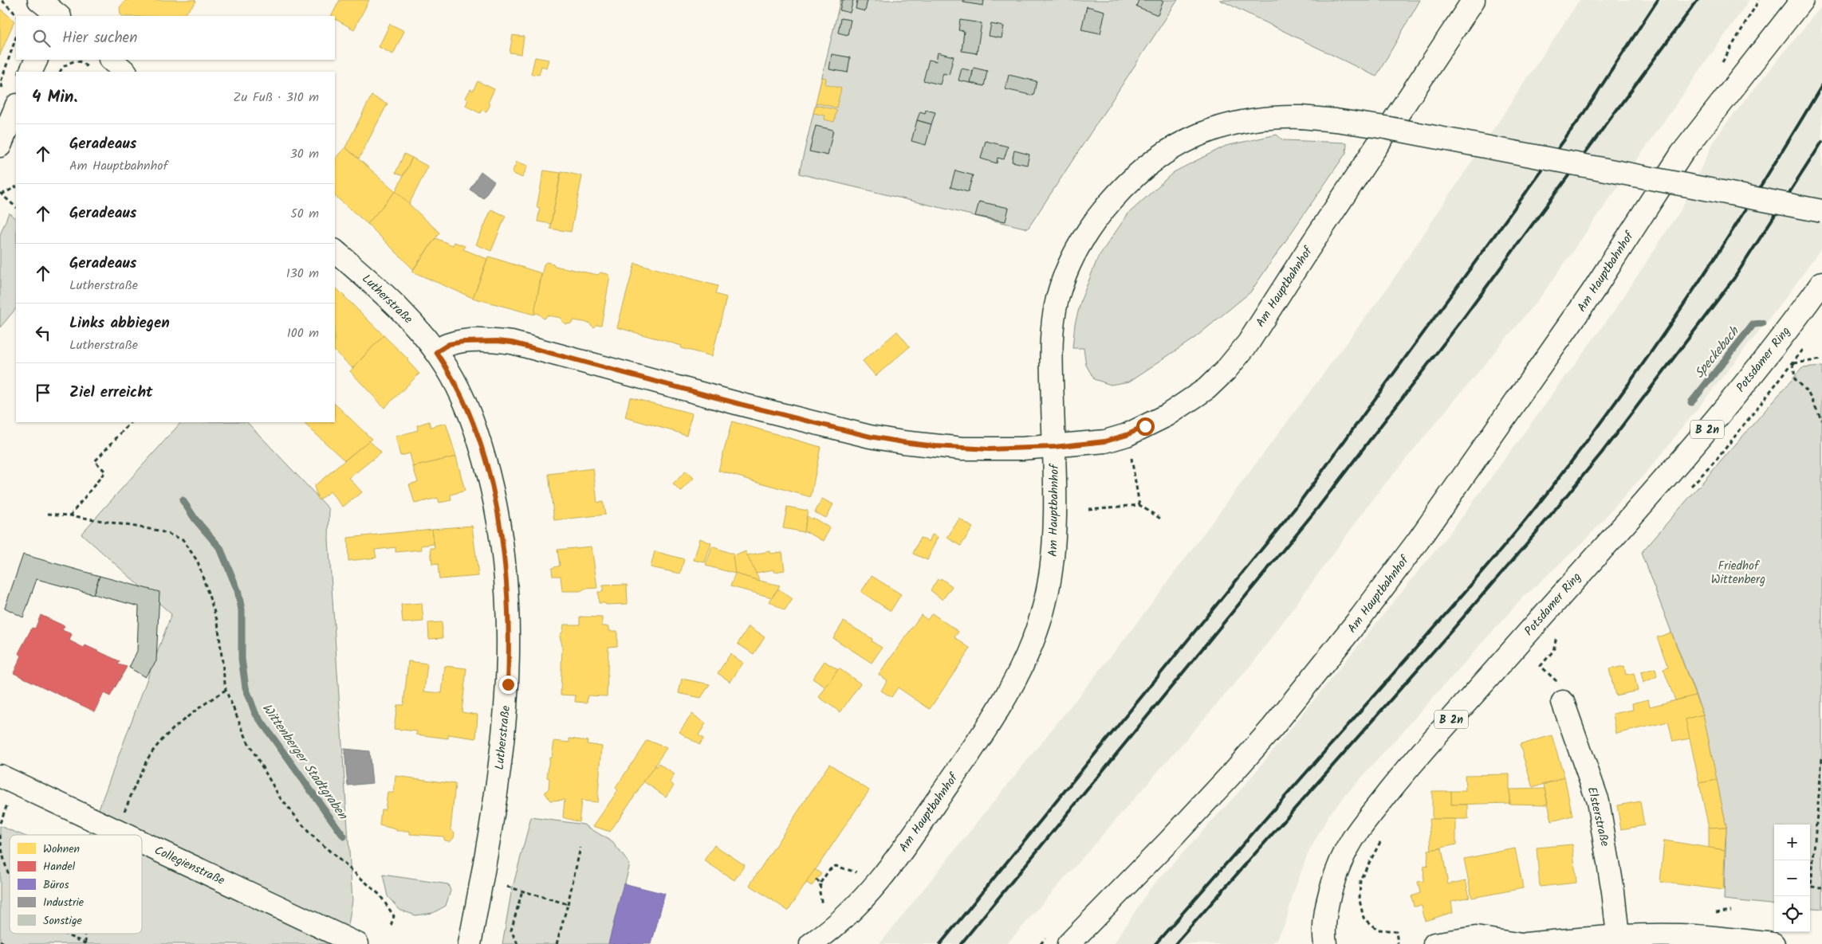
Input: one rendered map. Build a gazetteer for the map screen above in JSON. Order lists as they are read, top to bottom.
{
  "streets": {
    "street": [
      "Am Hauptbahnhof",
      "Lutherstraße",
      "Potsdamer Ring",
      "B 2n",
      "Elsterstraße",
      "Collegienstraße"
    ]
  },
  "water": ["Speckebach", "Wittenberger Stadtgraben"],
  "parks": ["Friedhof Wittenberg"],
  "legend": [
    "Wohnen",
    "Handel",
    "Büros",
    "Industrie",
    "Sonstige"
  ],
  "page": {
    "search": "Hier suchen",
    "heading": ["4 Min.", "Zu Fuß · 310 m"],
    "list": [
      ["Geradeaus", "Am Hauptbahnhof", "30 m"],
      ["Geradeaus", "50 m"],
      ["Geradeaus", "Lutherstraße", "130 m"],
      ["Links abbiegen", "Lutherstraße", "100 m"],
      "Ziel erreicht"
    ],
    "map_buttons": ["+", "−"]
  }
}
